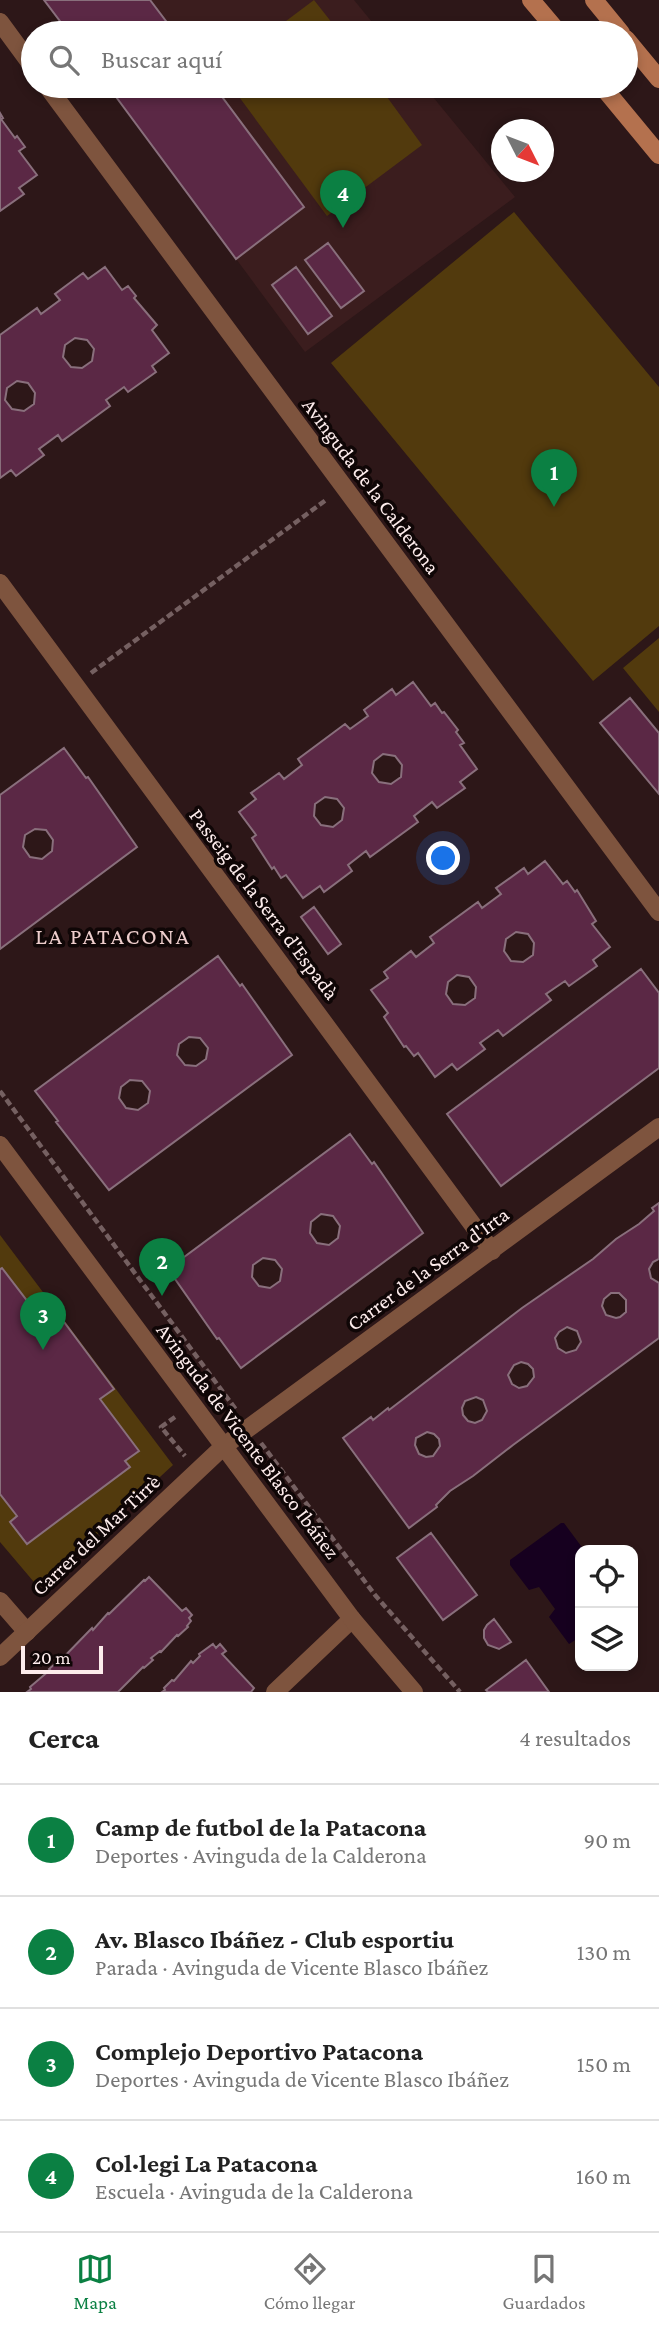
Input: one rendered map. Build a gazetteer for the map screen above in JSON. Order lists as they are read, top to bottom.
{
  "streets": {
    "street": [
      "Avinguda de la Calderona",
      "Passeig de la Serra d'Espadà",
      "Carrer de la Serra d'Irta",
      "Avinguda de Vicente Blasco Ibáñez",
      "Carrer del Mar Tirrè"
    ]
  },
  "crossings": [
    ["Passeig de la Serra d'Espadà", "Carrer de la Serra d'Irta"],
    ["Carrer de la Serra d'Irta", "Avinguda de Vicente Blasco Ibáñez"],
    ["Carrer de la Serra d'Irta", "Carrer del Mar Tirrè"],
    ["Avinguda de Vicente Blasco Ibáñez", "Carrer del Mar Tirrè"]
  ],
  "districts": ["LA PATACONA"],
  "scale_bar": "20 m",
  "north": "bottom right",
  "page": {
    "search": "Buscar aquí",
    "pins": [
      "4",
      "1",
      "2",
      "3"
    ],
    "scale": "20 m",
    "heading": ["Cerca", "4 resultados"],
    "list": [
      {
        "mark": "1",
        "name": "Camp de futbol de la Patacona",
        "note": "Deportes · Avinguda de la Calderona",
        "value": "90 m"
      },
      {
        "mark": "2",
        "name": "Av. Blasco Ibáñez - Club esportiu",
        "note": "Parada · Avinguda de Vicente Blasco Ibáñez",
        "value": "130 m"
      },
      {
        "mark": "3",
        "name": "Complejo Deportivo Patacona",
        "note": "Deportes · Avinguda de Vicente Blasco Ibáñez",
        "value": "150 m"
      },
      {
        "mark": "4",
        "name": "Col·legi La Patacona",
        "note": "Escuela · Avinguda de la Calderona",
        "value": "160 m"
      }
    ],
    "nav": ["Mapa", "Cómo llegar", "Guardados"]
  }
}
